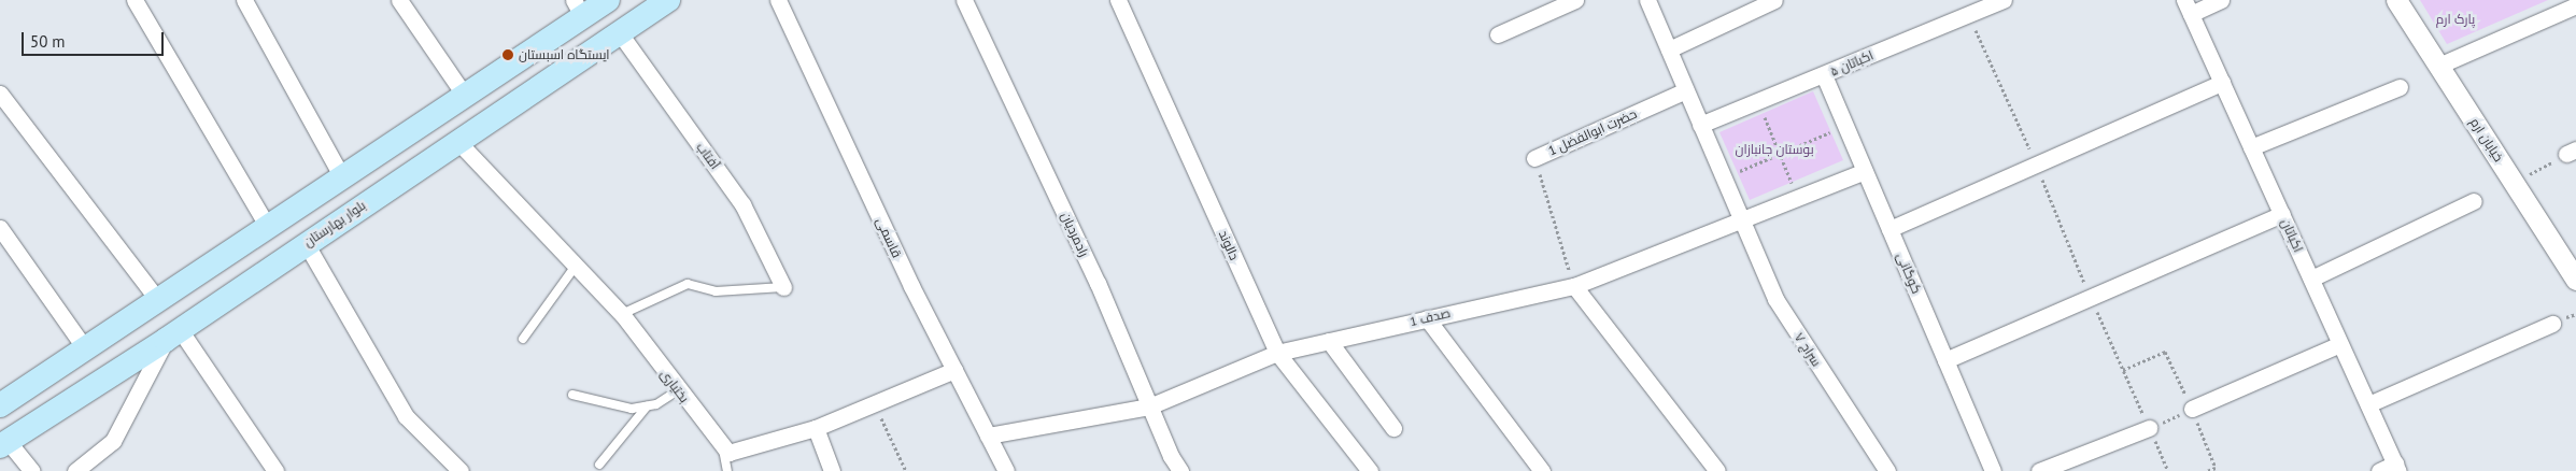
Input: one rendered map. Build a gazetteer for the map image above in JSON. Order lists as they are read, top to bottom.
{
  "streets": {
    "main road": ["بلوار بهارستان"],
    "street": [
      "اکباتان ۵",
      "حضرت ابوالفضل 1",
      "خیابان ارم",
      "آفتاب",
      "رادمردیان",
      "اکباتان",
      "قاسمی",
      "دالوند",
      "کوگانی",
      "صدف 1",
      "سراج ۷",
      "بختیاری"
    ]
  },
  "crossings": [
    ["اکباتان ۵", "کوگانی"],
    ["اکباتان ۵", "سراج ۷"],
    ["حضرت ابوالفضل 1", "صدف 1"],
    ["حضرت ابوالفضل 1", "سراج ۷"],
    ["آفتاب", "بلوار بهارستان"],
    ["بلوار بهارستان", "بختیاری"],
    ["رادمردیان", "صدف 1"],
    ["قاسمی", "صدف 1"],
    ["دالوند", "صدف 1"],
    ["کوگانی", "صدف 1"],
    ["صدف 1", "سراج ۷"]
  ],
  "parks": ["پارک ارم", "بوستان جانبازان"],
  "places": ["ایستگاه اسبستان"],
  "scale_bar": "50 m"
}
